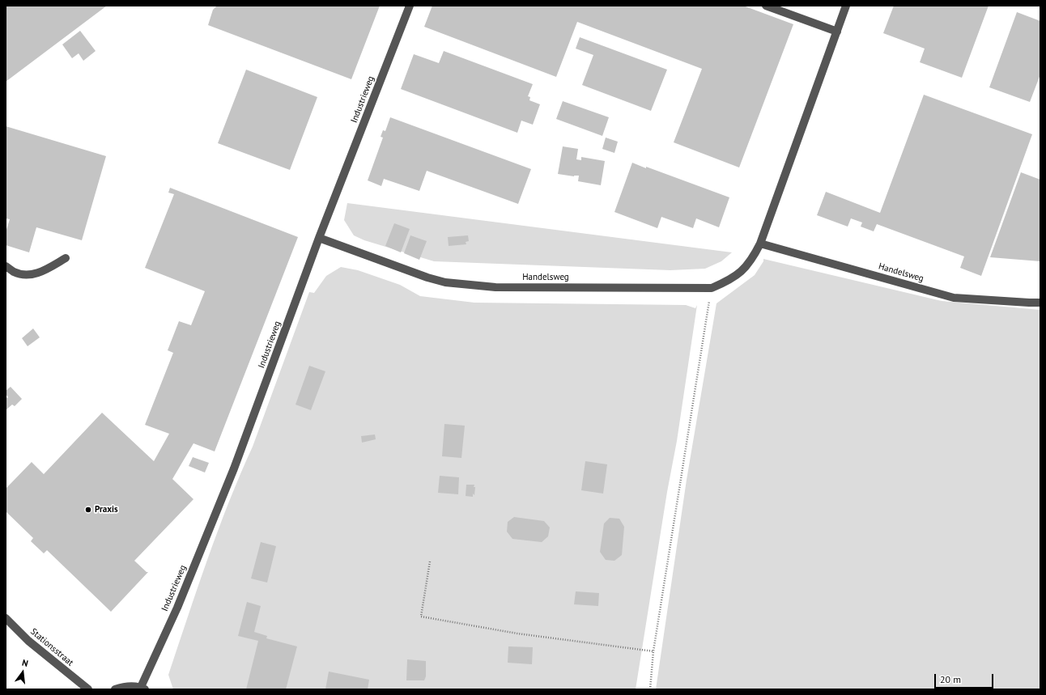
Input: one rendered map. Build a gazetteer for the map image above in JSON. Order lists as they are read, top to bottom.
{
  "streets": {
    "street": ["Industrieweg", "Handelsweg", "Stationsstraat"]
  },
  "crossings": [
    ["Industrieweg", "Handelsweg"]
  ],
  "places": ["Praxis"],
  "scale_bar": "20 m",
  "north": "top"
}
